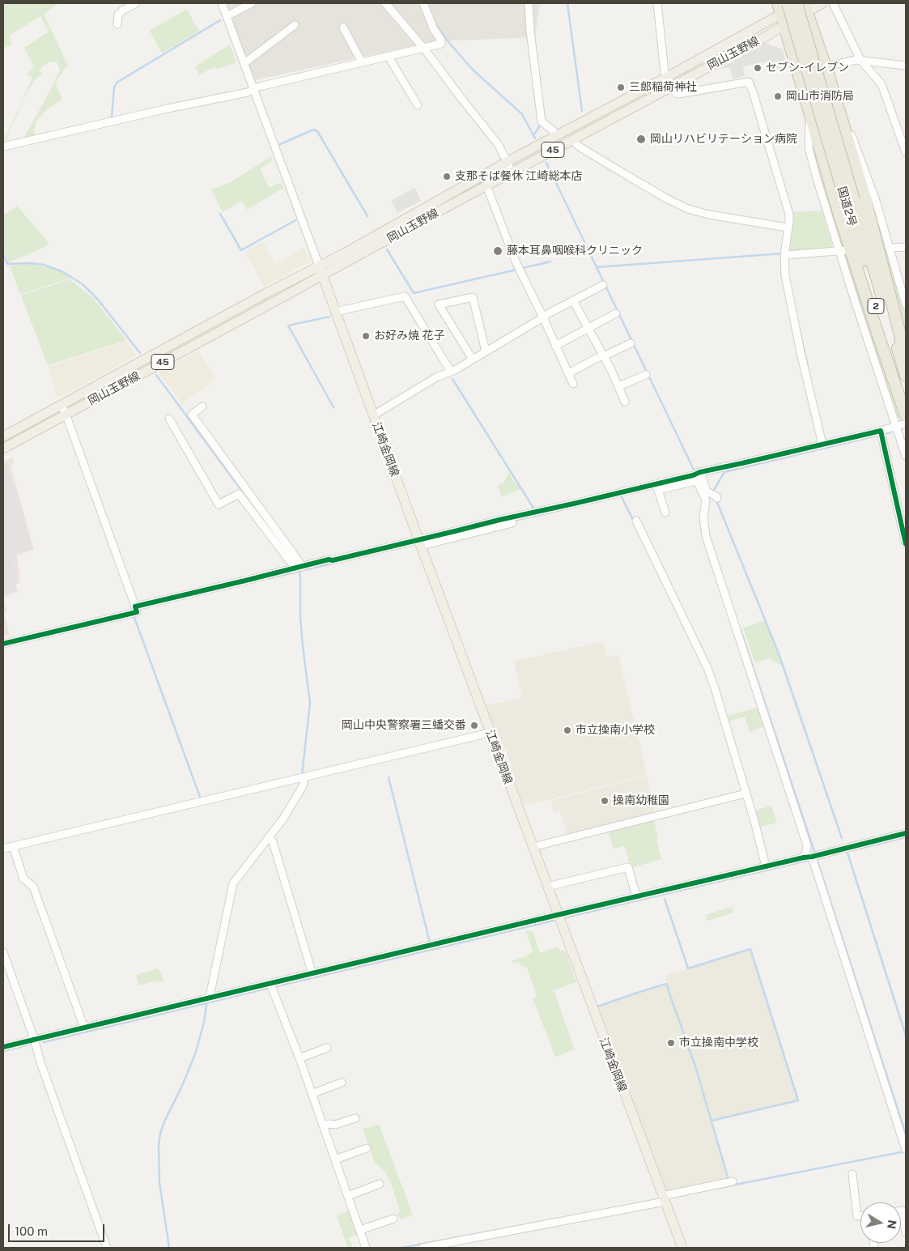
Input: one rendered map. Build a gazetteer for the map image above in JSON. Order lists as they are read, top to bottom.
{
  "streets": {
    "highway": ["国道2号", "2"],
    "main road": ["岡山玉野線", "45", "江崎金岡線"]
  },
  "crossings": [
    ["岡山玉野線", "江崎金岡線"]
  ],
  "places": [
    "セブン-イレブン",
    "三郎稲荷神社",
    "岡山市消防局",
    "岡山リハビリテーション病院",
    "支那そば餐休 江崎総本店",
    "藤本耳鼻咽喉科クリニック",
    "お好み焼 花子",
    "岡山中央警察署三蟠交番",
    "市立操南小学校",
    "操南幼稚園",
    "市立操南中学校"
  ],
  "scale_bar": "100 m",
  "north": "right"
}
